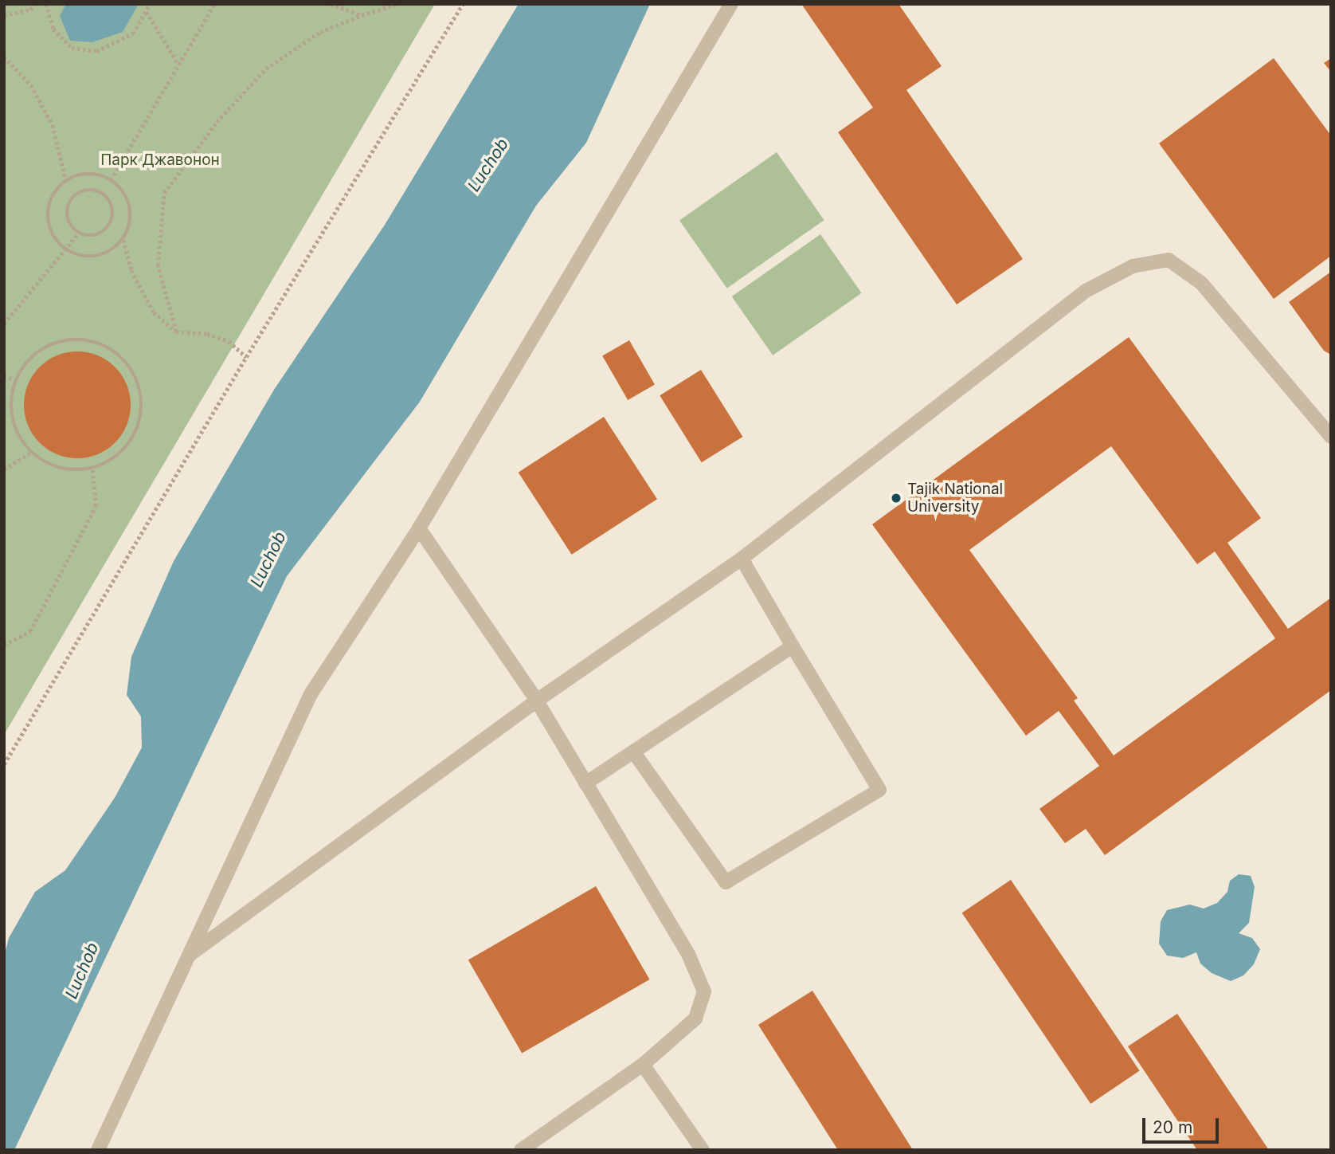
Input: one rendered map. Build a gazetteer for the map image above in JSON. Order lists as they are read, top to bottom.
{
  "water": ["Luchob"],
  "parks": ["Парк Джавонон"],
  "places": ["Tajik National University"],
  "scale_bar": "20 m"
}
